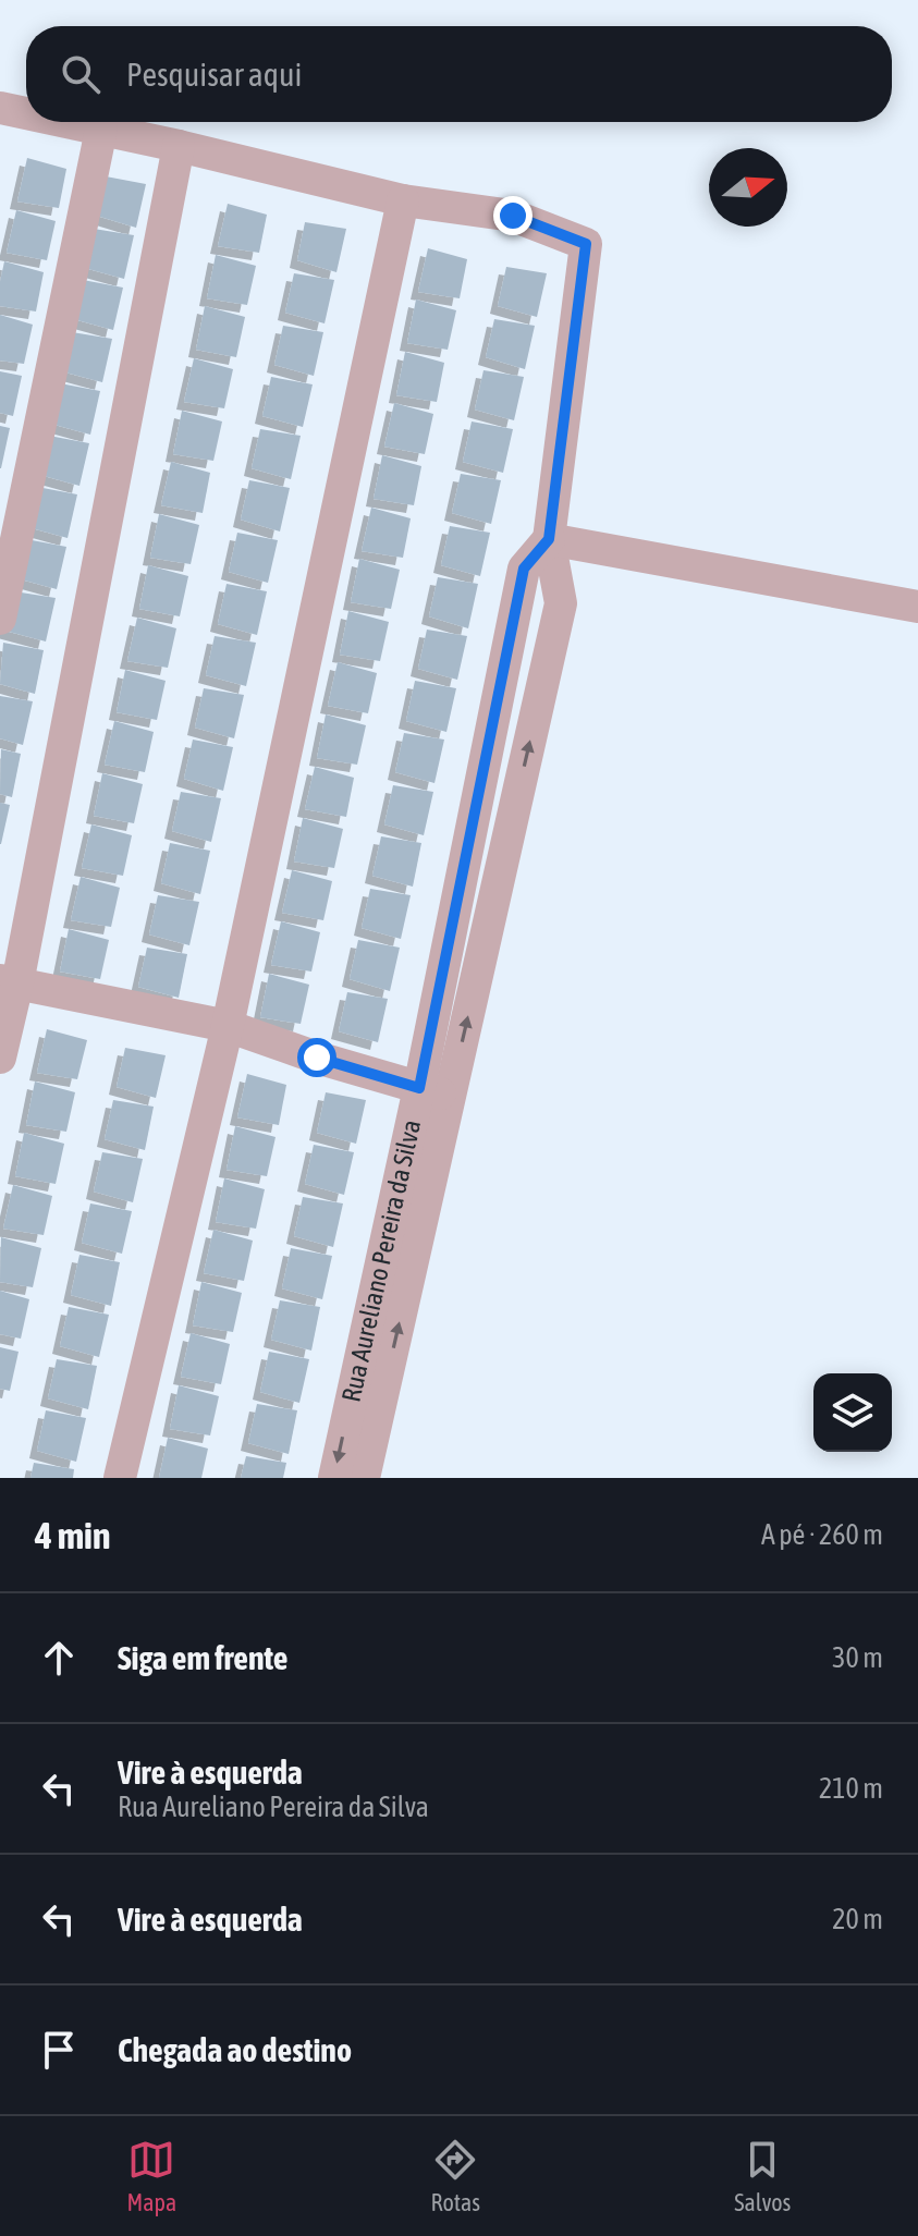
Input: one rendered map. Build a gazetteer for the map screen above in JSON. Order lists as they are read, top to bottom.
{
  "streets": {
    "street": ["Rua Aureliano Pereira da Silva"]
  },
  "north": "right",
  "page": {
    "search": "Pesquisar aqui",
    "heading": ["4 min", "A pé · 260 m"],
    "list": [
      ["Siga em frente", "30 m"],
      ["Vire à esquerda", "Rua Aureliano Pereira da Silva", "210 m"],
      ["Vire à esquerda", "20 m"],
      "Chegada ao destino"
    ],
    "nav": ["Mapa", "Rotas", "Salvos"]
  }
}
